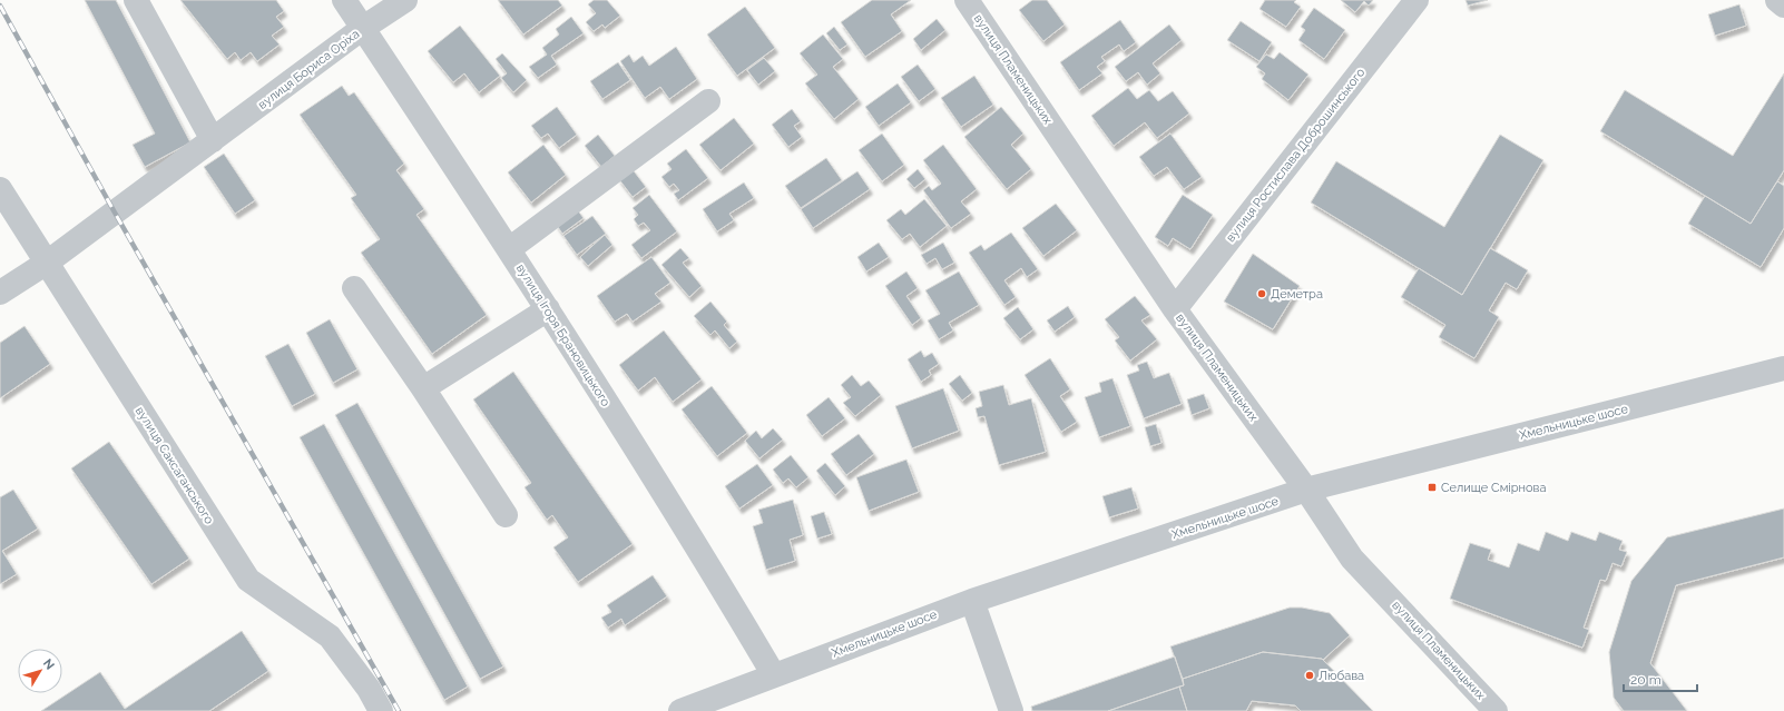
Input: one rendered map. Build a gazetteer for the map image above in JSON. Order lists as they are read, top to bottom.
{
  "streets": {
    "street": [
      "вулиця Бориса Оріха",
      "вулиця Пламеницьких",
      "вулиця Ростислава Доброшинського",
      "вулиця Ігоря Брановицького",
      "Хмельницьке шосе",
      "вулиця Саксаганського"
    ]
  },
  "crossings": [
    ["вулиця Бориса Оріха", "вулиця Ігоря Брановицького"],
    ["вулиця Бориса Оріха", "вулиця Саксаганського"],
    ["вулиця Пламеницьких", "вулиця Ростислава Доброшинського"],
    ["вулиця Пламеницьких", "Хмельницьке шосе"],
    ["вулиця Ігоря Брановицького", "Хмельницьке шосе"]
  ],
  "places": {
    "other": ["Деметра", "Любава"],
    "transit": ["Селище Смірнова"]
  },
  "scale_bar": "20 m",
  "north": "top right"
}
